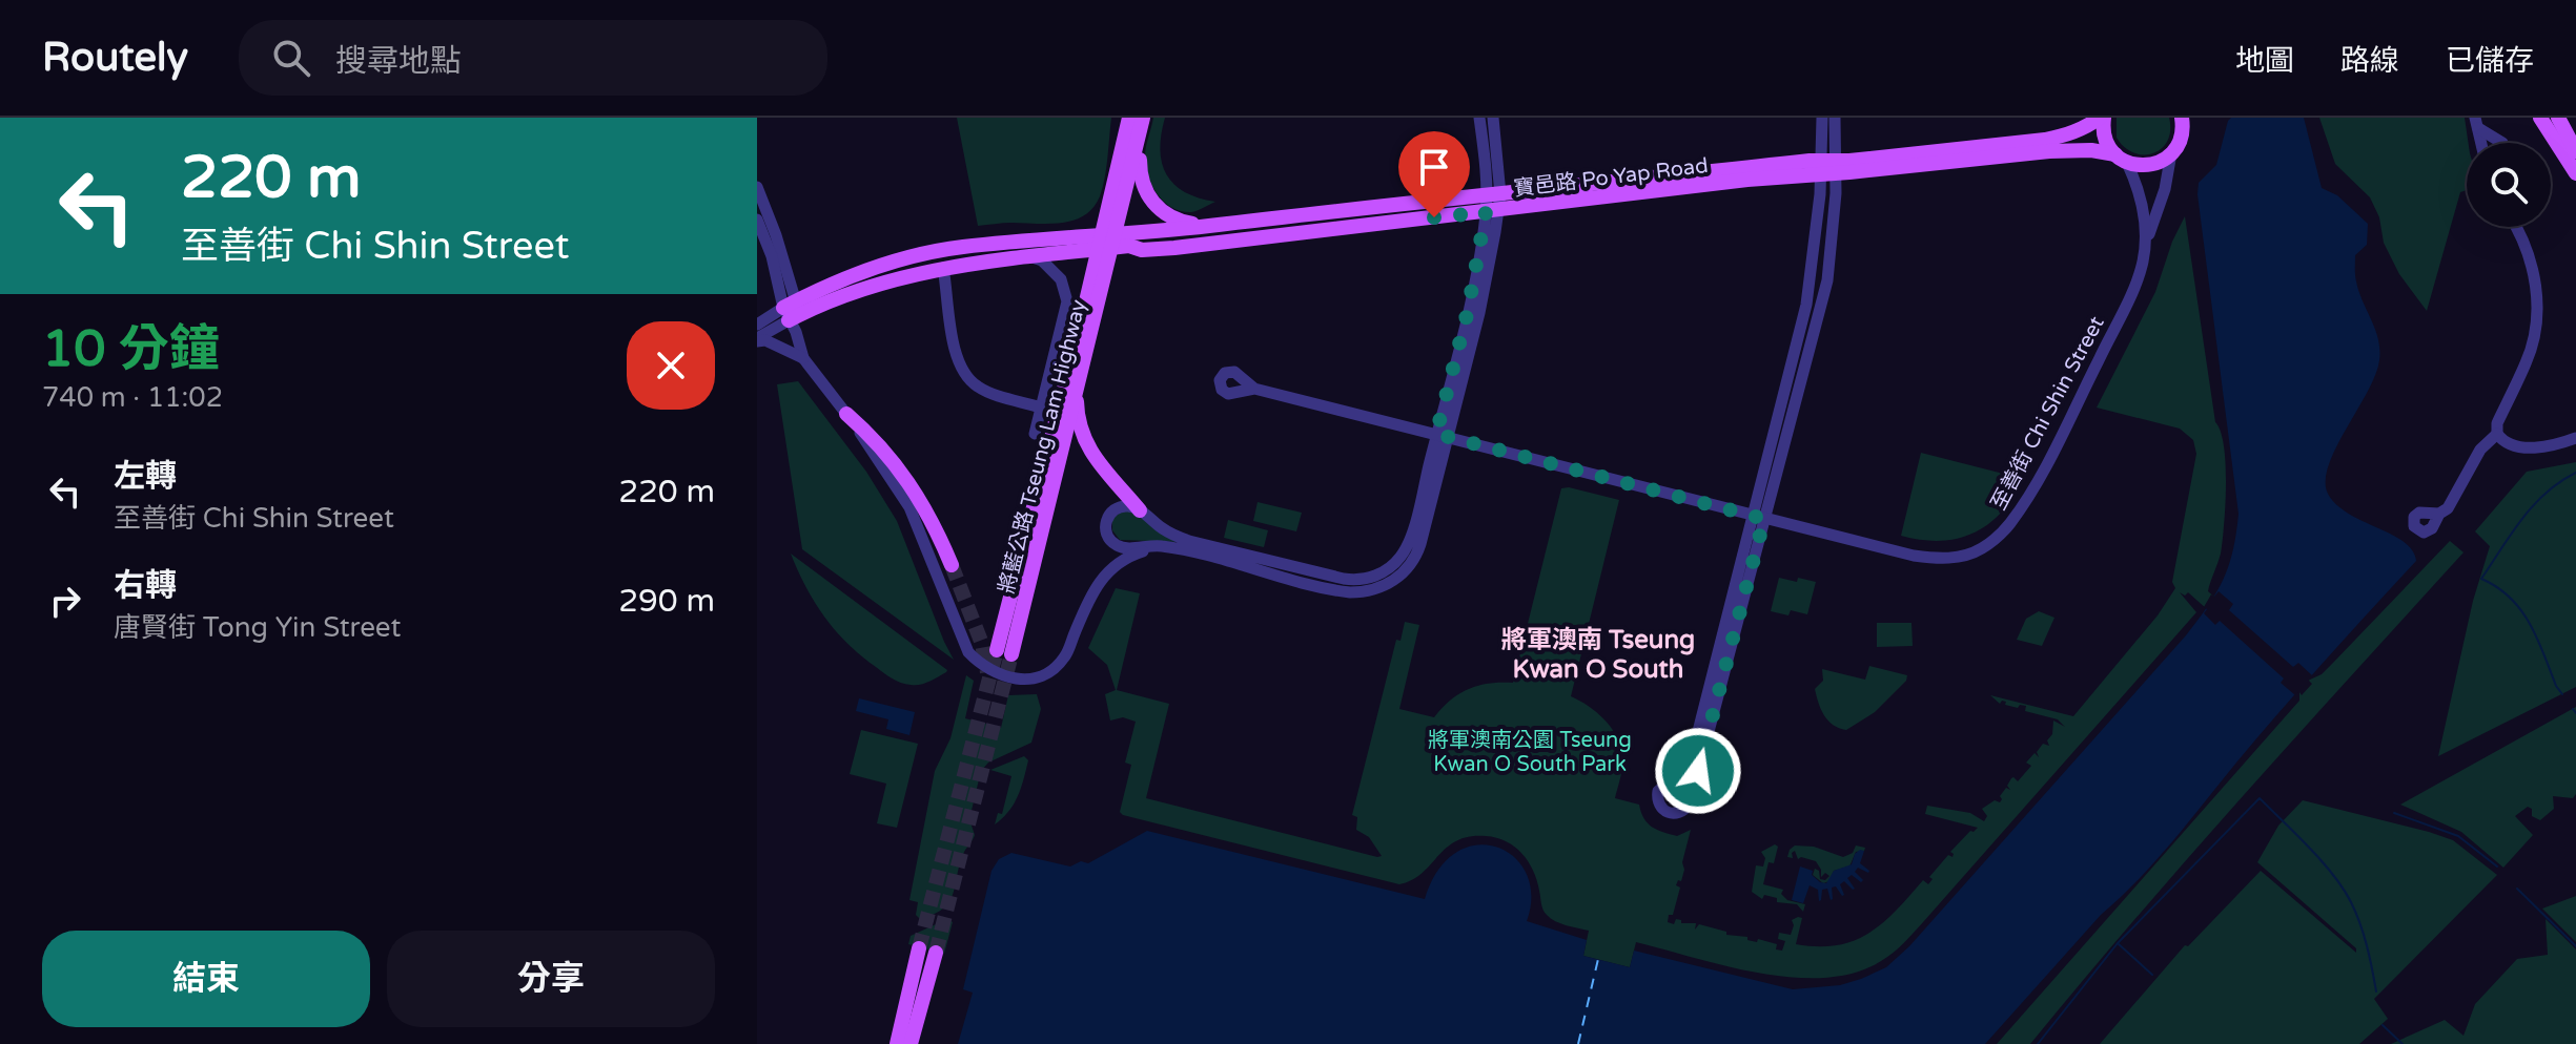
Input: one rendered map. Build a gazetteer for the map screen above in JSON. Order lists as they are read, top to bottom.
{
  "streets": {
    "main road": ["寶邑路 Po Yap Road", "將藍公路 Tseung Lam Highway"],
    "street": ["至善街 Chi Shin Street"]
  },
  "crossings": [
    ["寶邑路 Po Yap Road", "至善街 Chi Shin Street"],
    ["寶邑路 Po Yap Road", "將藍公路 Tseung Lam Highway"]
  ],
  "districts": ["將軍澳南 Tseung Kwan O South"],
  "parks": ["將軍澳南公園 Tseung Kwan O South Park"],
  "page": {
    "header": "Routely",
    "search": "搜尋地點",
    "nav": ["地圖", "路線", "已儲存"],
    "turn": ["220 m", "至善街 Chi Shin Street"],
    "heading": ["10 分鐘", "740 m · 11:02"],
    "list": [
      {
        "name": "左轉",
        "note": "至善街 Chi Shin Street",
        "value": "220 m"
      },
      {
        "name": "右轉",
        "note": "唐賢街 Tong Yin Street",
        "value": "290 m"
      }
    ],
    "buttons": ["結束", "分享"]
  }
}
